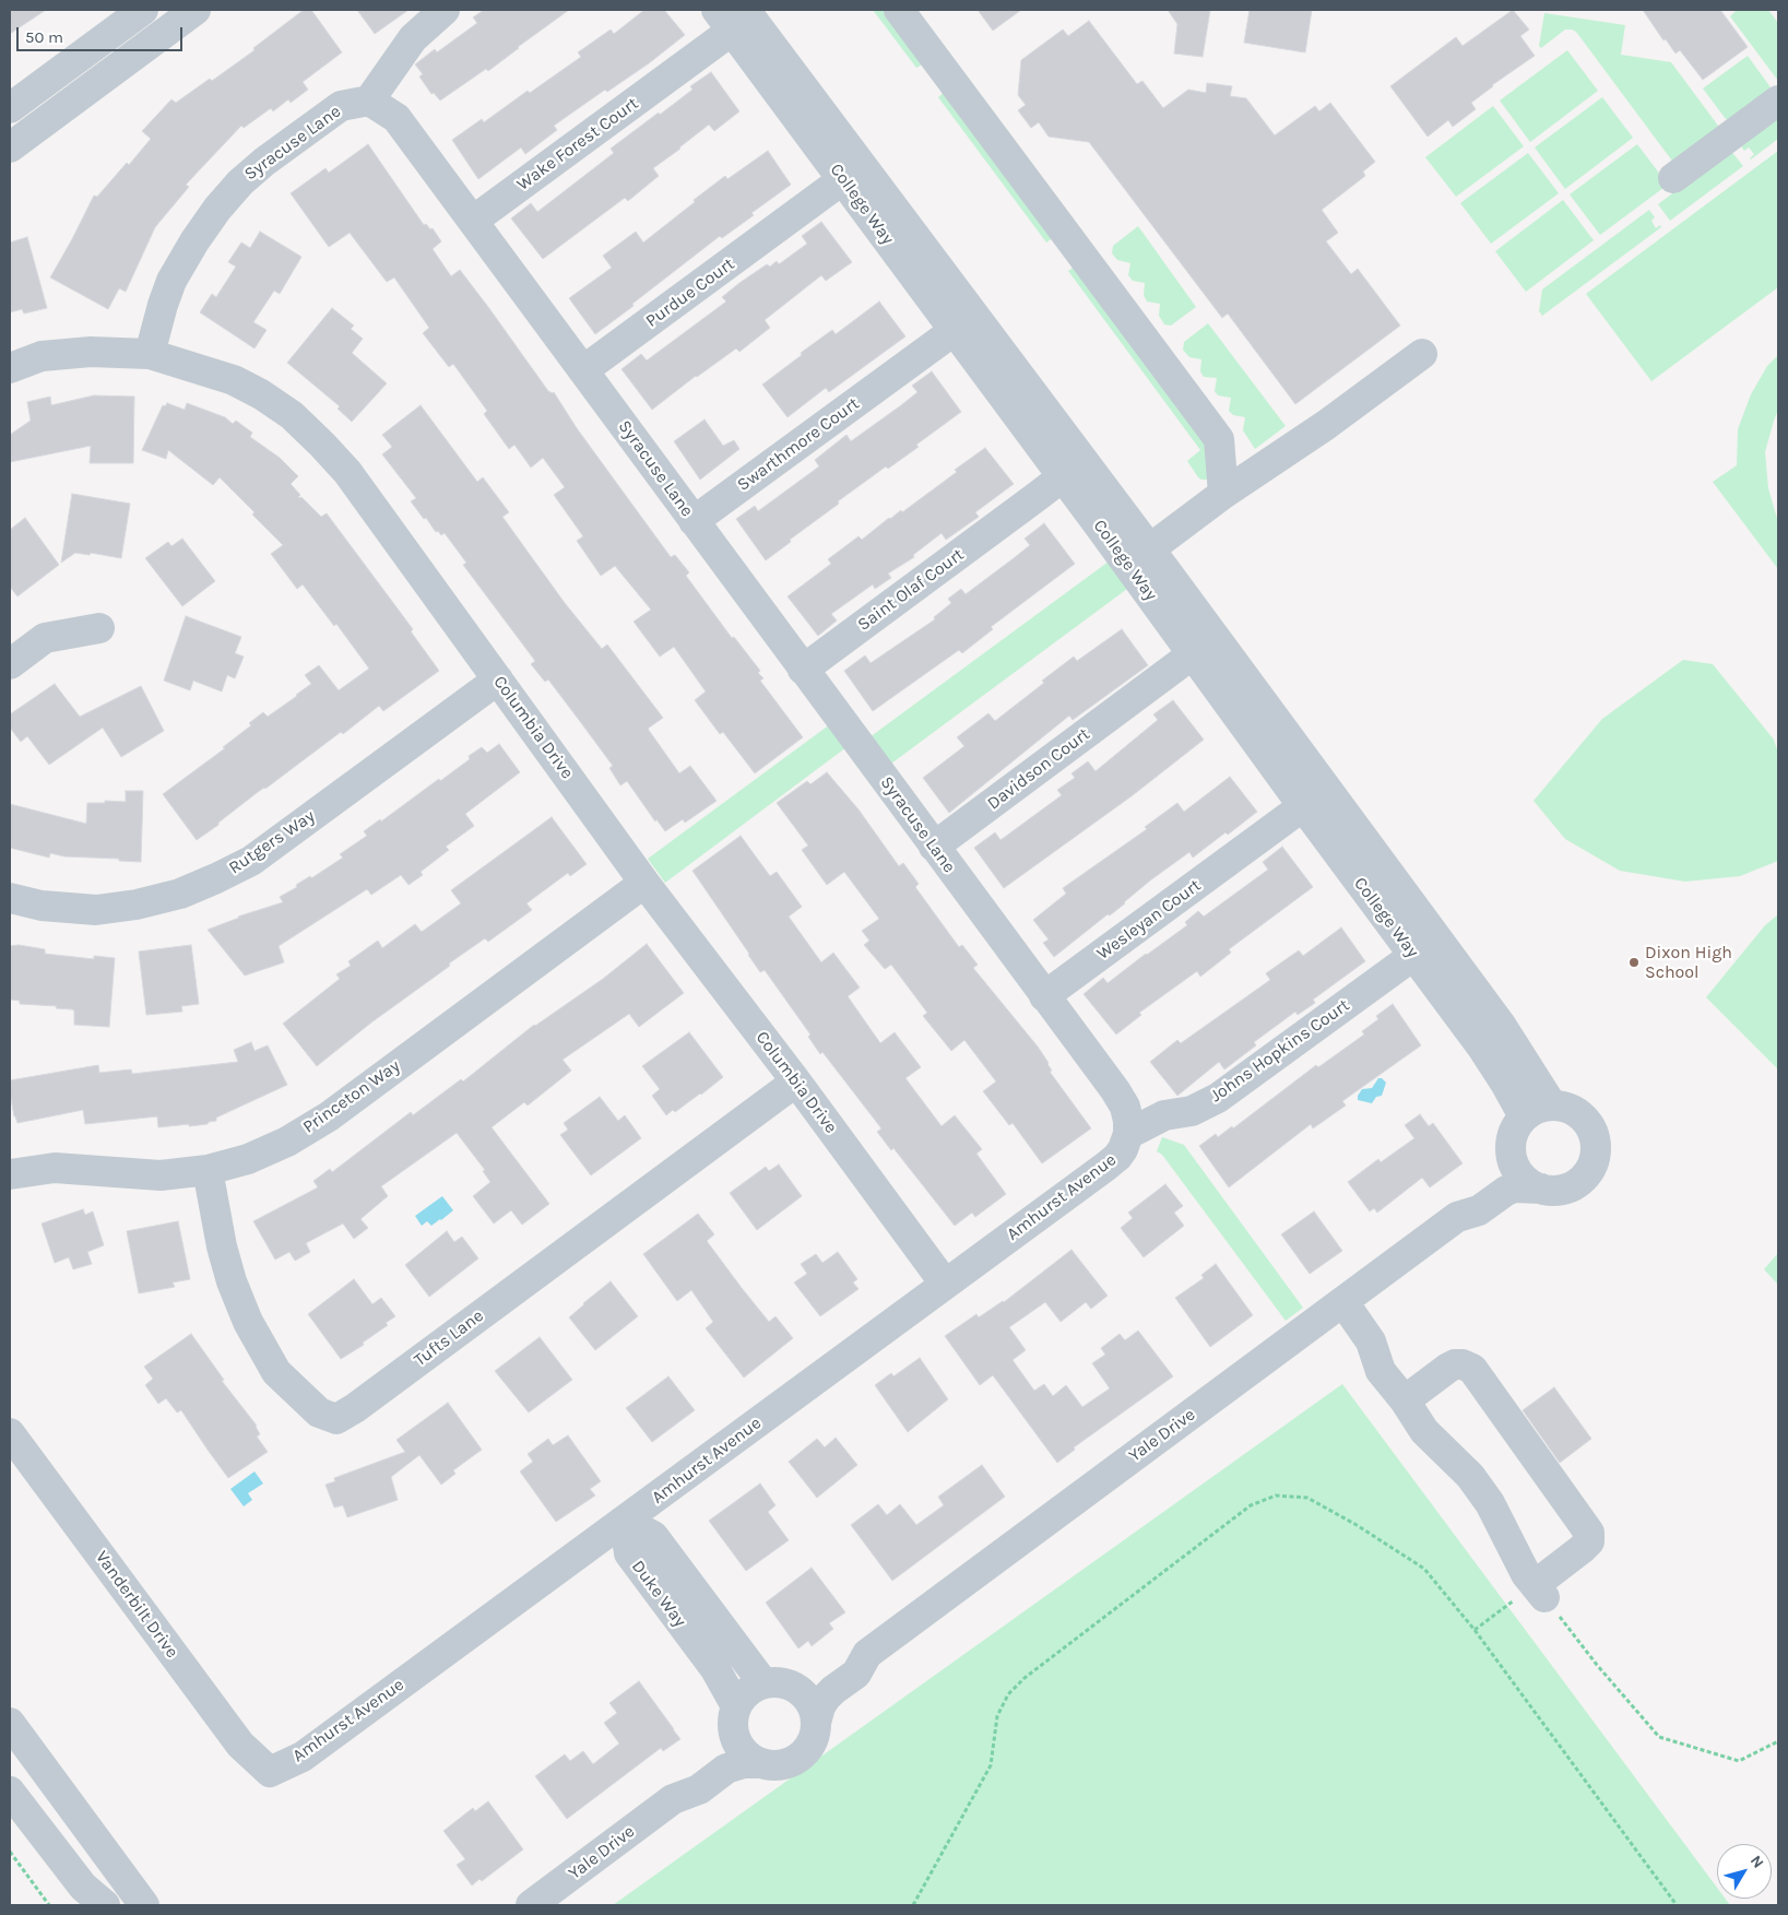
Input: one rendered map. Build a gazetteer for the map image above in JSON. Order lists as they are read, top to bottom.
{
  "streets": {
    "street": [
      "Syracuse Lane",
      "Wake Forest Court",
      "College Way",
      "Purdue Court",
      "Swarthmore Court",
      "Saint Olaf Court",
      "Columbia Drive",
      "Davidson Court",
      "Rutgers Way",
      "Wesleyan Court",
      "Johns Hopkins Court",
      "Princeton Way",
      "Amhurst Avenue",
      "Tufts Lane",
      "Yale Drive",
      "Duke Way",
      "Vanderbilt Drive"
    ]
  },
  "crossings": [
    ["Syracuse Lane", "Wake Forest Court"],
    ["Syracuse Lane", "Purdue Court"],
    ["Syracuse Lane", "Swarthmore Court"],
    ["Syracuse Lane", "Saint Olaf Court"],
    ["Syracuse Lane", "Columbia Drive"],
    ["Syracuse Lane", "Davidson Court"],
    ["Syracuse Lane", "Wesleyan Court"],
    ["Syracuse Lane", "Johns Hopkins Court"],
    ["Syracuse Lane", "Amhurst Avenue"],
    ["Wake Forest Court", "College Way"],
    ["College Way", "Purdue Court"],
    ["College Way", "Swarthmore Court"],
    ["College Way", "Saint Olaf Court"],
    ["College Way", "Davidson Court"],
    ["College Way", "Wesleyan Court"],
    ["College Way", "Johns Hopkins Court"],
    ["College Way", "Yale Drive"],
    ["Columbia Drive", "Rutgers Way"],
    ["Columbia Drive", "Princeton Way"],
    ["Columbia Drive", "Amhurst Avenue"],
    ["Columbia Drive", "Tufts Lane"],
    ["Johns Hopkins Court", "Amhurst Avenue"],
    ["Princeton Way", "Tufts Lane"],
    ["Amhurst Avenue", "Duke Way"],
    ["Amhurst Avenue", "Vanderbilt Drive"],
    ["Yale Drive", "Duke Way"]
  ],
  "places": ["Dixon High School"],
  "scale_bar": "50 m",
  "north": "top right"
}
